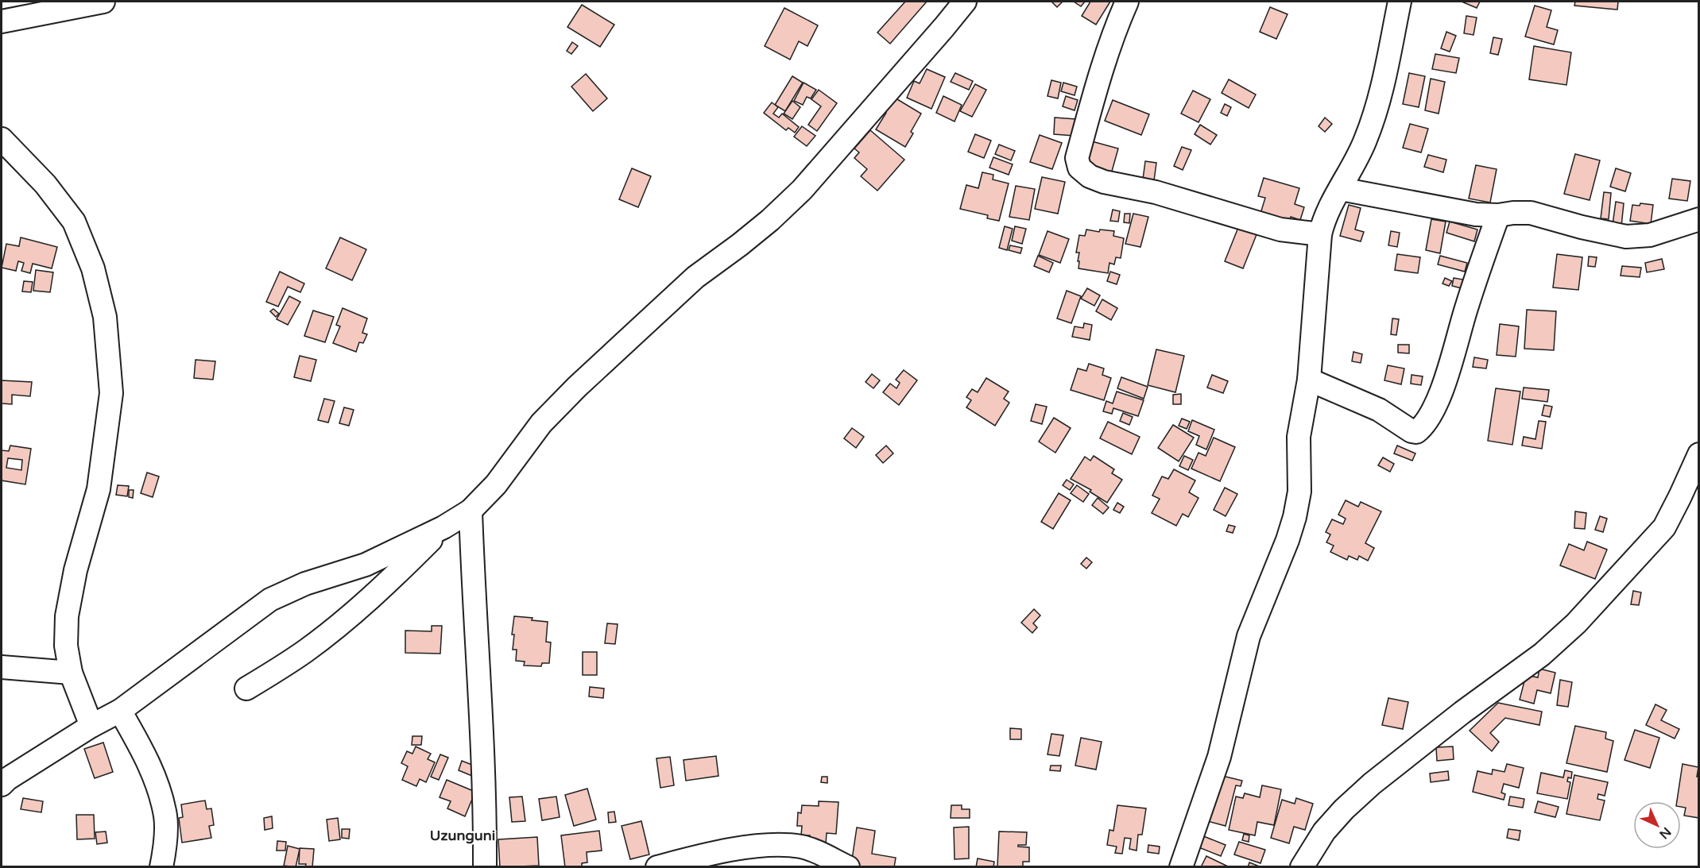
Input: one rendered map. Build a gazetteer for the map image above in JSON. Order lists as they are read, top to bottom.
{
  "districts": ["Uzunguni"],
  "north": "bottom right"
}
